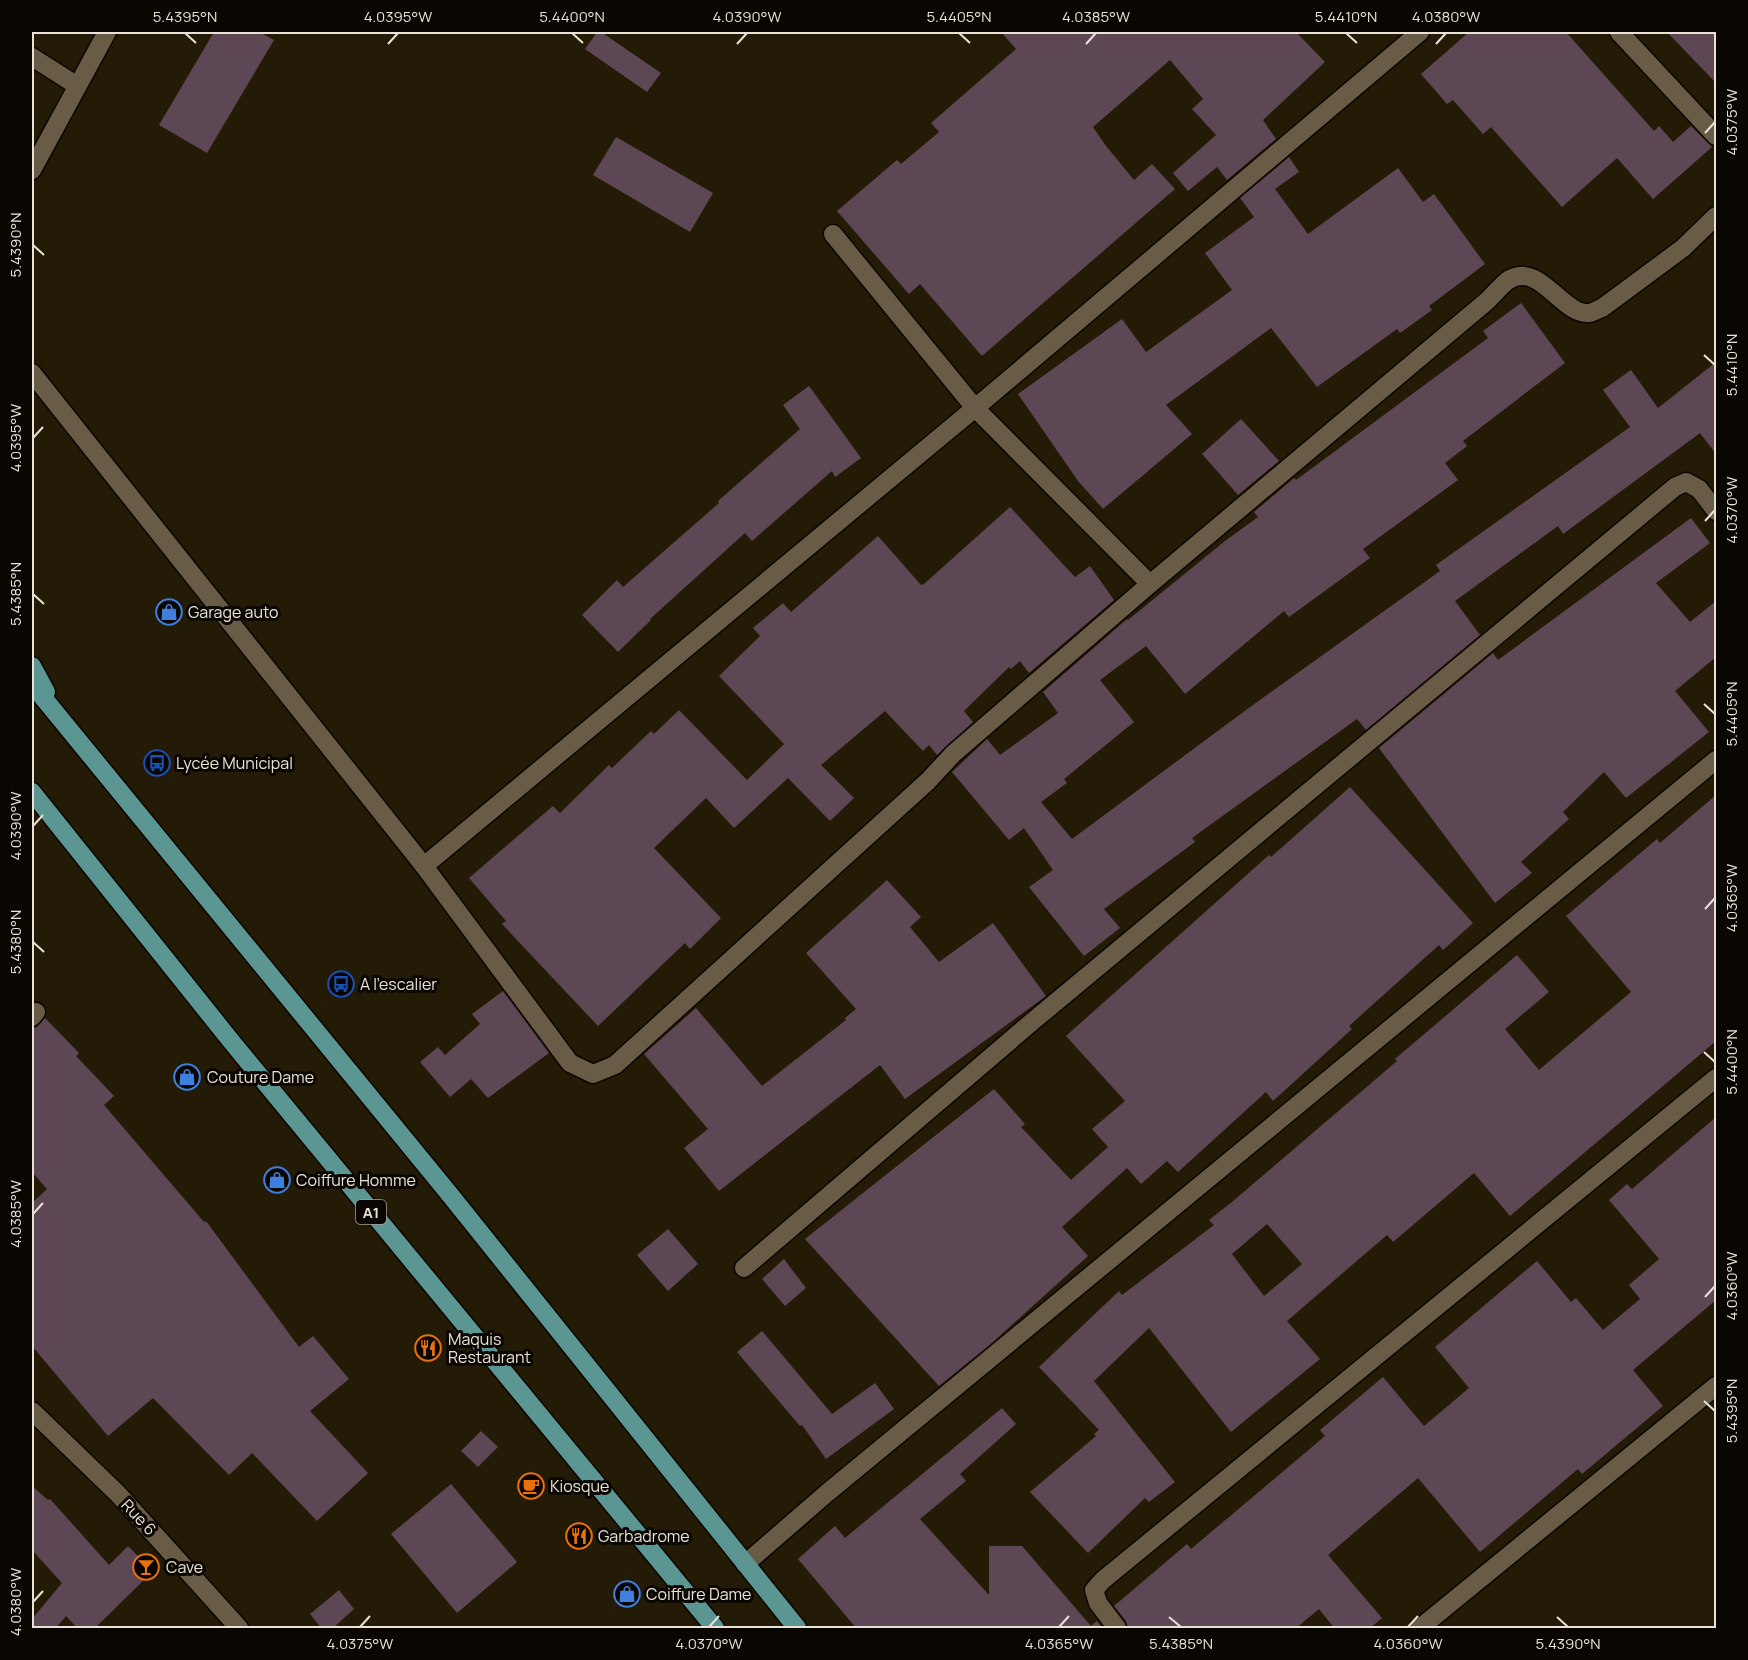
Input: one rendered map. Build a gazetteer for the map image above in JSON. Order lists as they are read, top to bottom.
{
  "streets": {
    "main road": ["A1"],
    "street": ["Rue 6"]
  },
  "places": {
    "shop": [
      "Garage auto",
      "Couture Dame",
      "Coiffure Homme",
      "Coiffure Dame"
    ],
    "bus stop": ["Lycée Municipal", "A l'escalier"],
    "restaurant": ["Maquis Restaurant", "Garbadrome"],
    "cafe": ["Kiosque"],
    "bar": ["Cave"]
  },
  "coordinates": [
    "5.4395°N",
    "4.0395°W",
    "5.4400°N",
    "4.0390°W",
    "5.4405°N",
    "4.0385°W",
    "5.4410°N",
    "4.0380°W",
    "4.0375°W",
    "5.4390°N",
    "4.0370°W",
    "5.4385°N",
    "4.0365°W",
    "5.4380°N",
    "4.0360°W"
  ]
}
